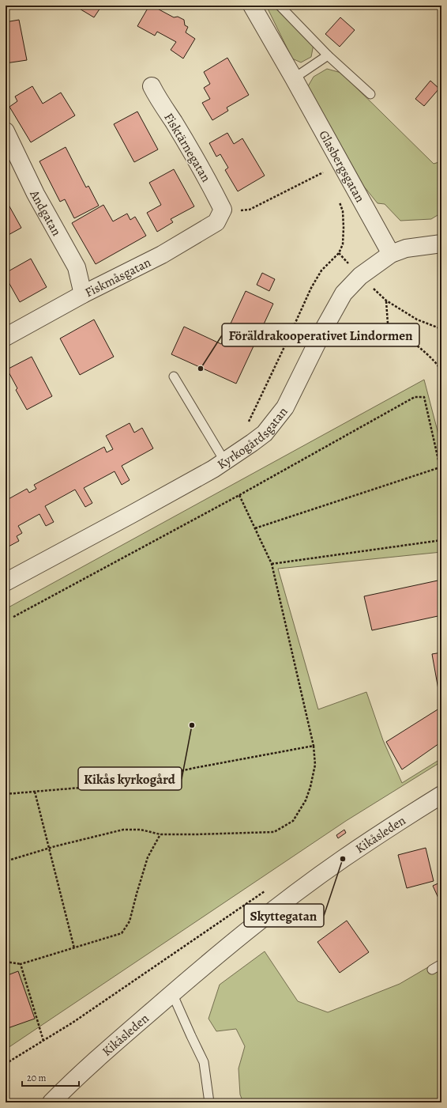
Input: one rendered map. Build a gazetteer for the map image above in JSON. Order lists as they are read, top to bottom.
{
  "streets": {
    "street": [
      "Fisktärnegatan",
      "Glasbergsgatan",
      "Andgatan",
      "Fiskmåsgatan",
      "Kyrkogårdsgatan",
      "Kikåsleden"
    ]
  },
  "crossings": [
    ["Fisktärnegatan", "Fiskmåsgatan"],
    ["Glasbergsgatan", "Kyrkogårdsgatan"],
    ["Andgatan", "Fiskmåsgatan"]
  ],
  "places": ["Föräldrakooperativet Lindormen", "Kikås kyrkogård", "Skyttegatan"],
  "scale_bar": "20 m"
}
